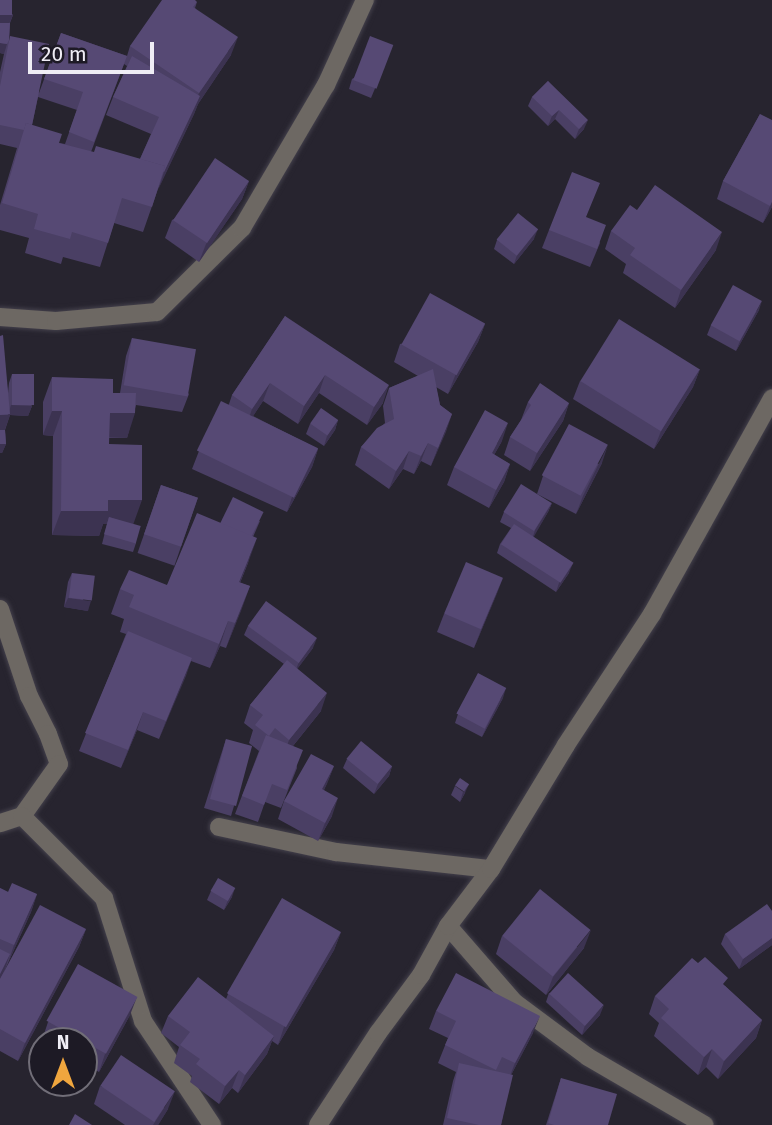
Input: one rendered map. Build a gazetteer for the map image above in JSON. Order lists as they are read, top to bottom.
{
  "scale_bar": "20 m",
  "north": "top"
}
